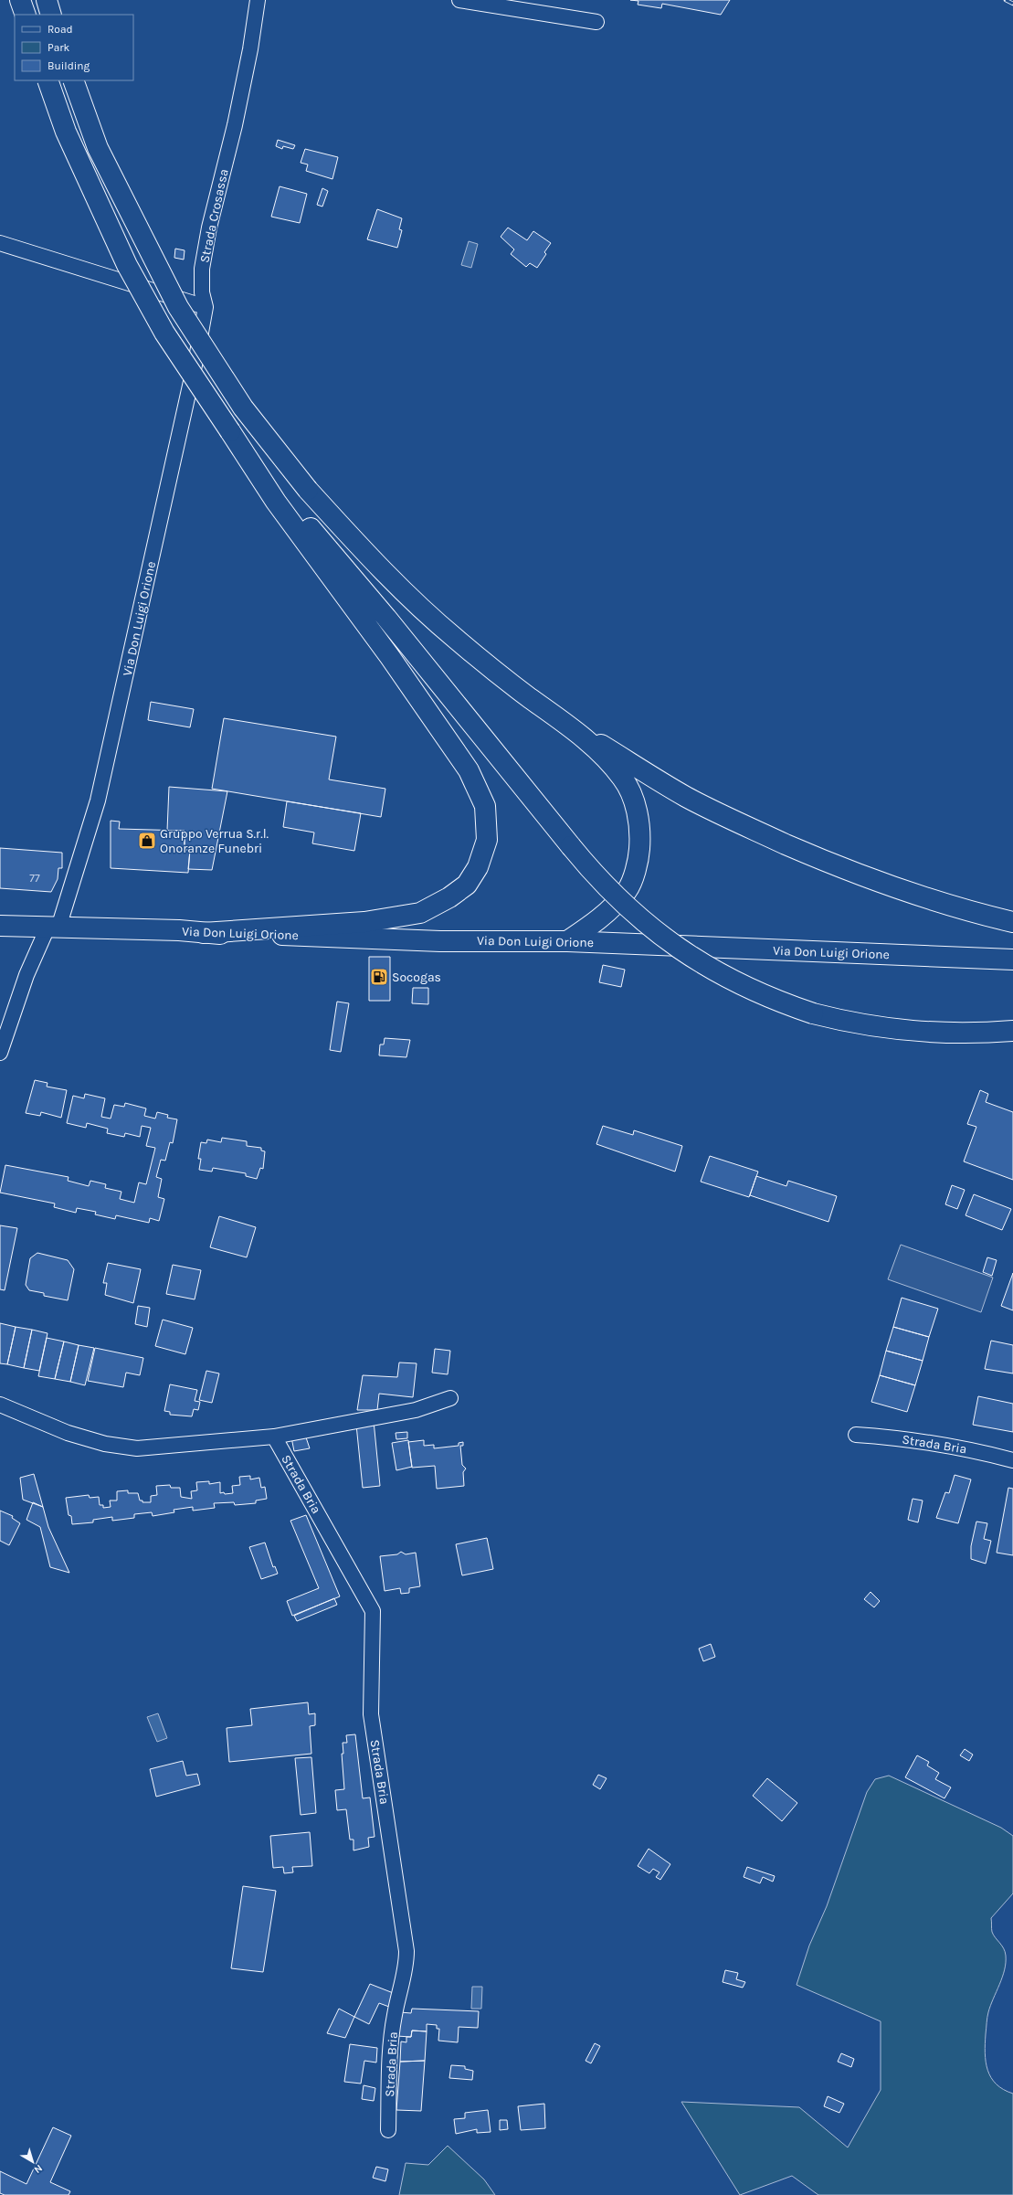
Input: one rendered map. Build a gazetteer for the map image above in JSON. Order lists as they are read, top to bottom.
{
  "streets": {
    "main road": ["Via Don Luigi Orione"],
    "street": ["Strada Crosassa", "Strada Bria"]
  },
  "crossings": [
    ["Strada Crosassa", "Via Don Luigi Orione"]
  ],
  "places": {
    "shop": ["Gruppo Verrua S.r.l. Onoranze Funebri"],
    "fuel station": ["Socogas"]
  },
  "house_numbers": ["77"],
  "legend": ["Road", "Park", "Building"],
  "north": "bottom right"
}
